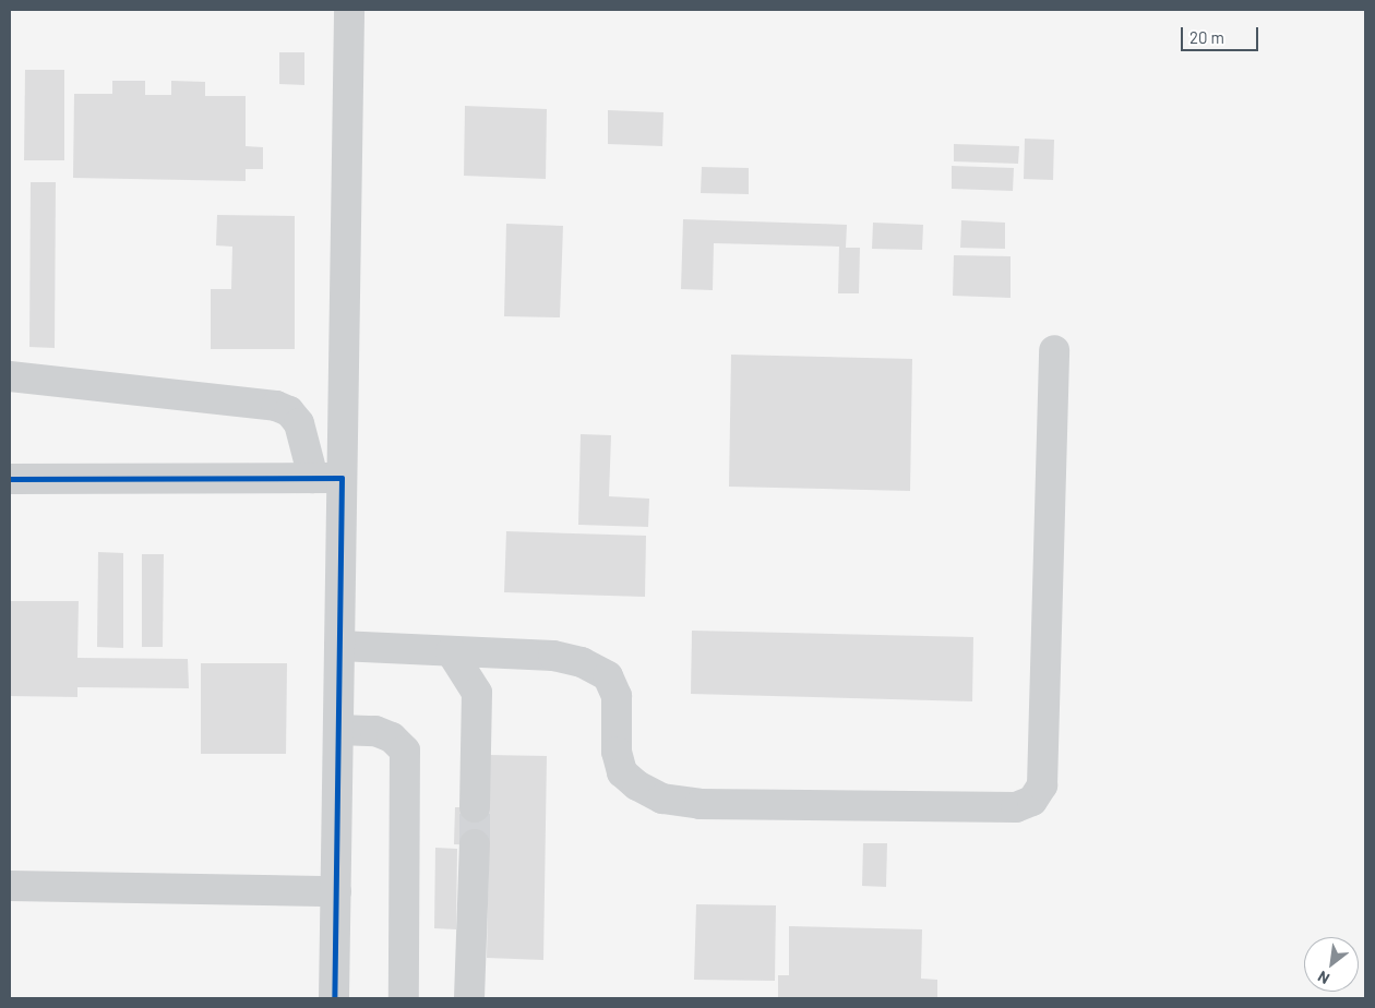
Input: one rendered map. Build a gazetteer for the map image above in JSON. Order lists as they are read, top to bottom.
{
  "scale_bar": "20 m",
  "north": "bottom left"
}
